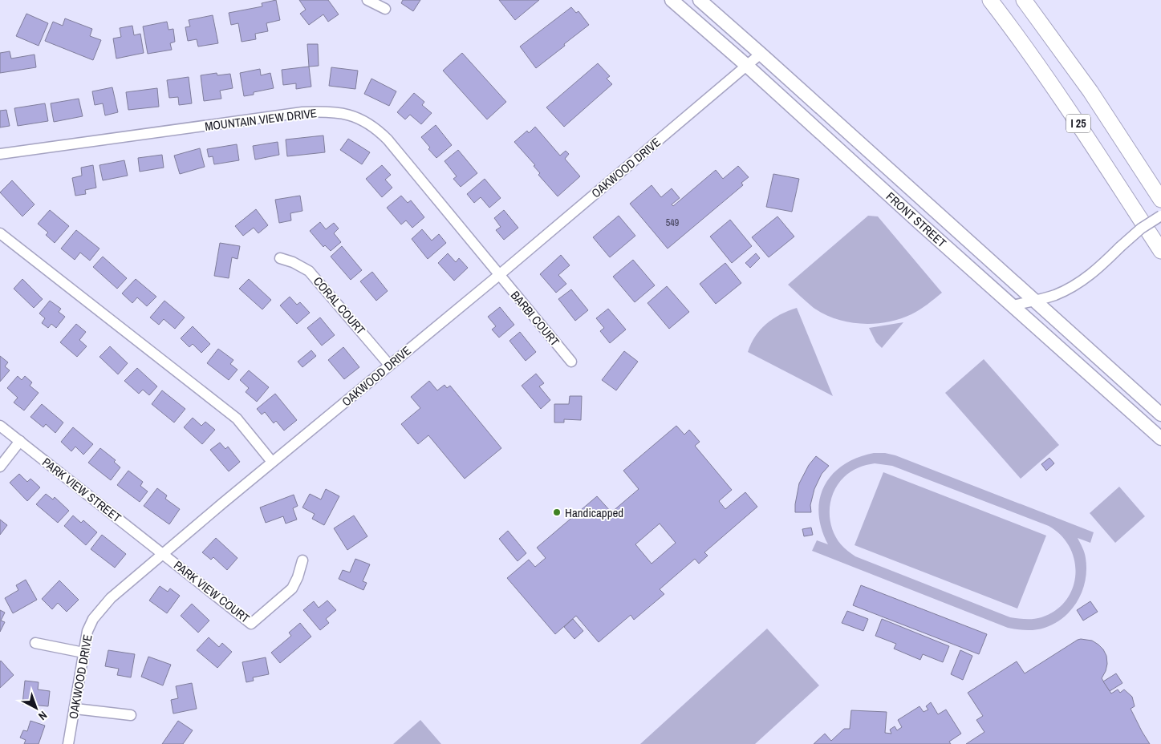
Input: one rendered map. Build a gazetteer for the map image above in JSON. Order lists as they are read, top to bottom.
{
  "streets": {
    "highway": ["I 25"],
    "main road": ["FRONT STREET"],
    "street": [
      "MOUNTAIN VIEW DRIVE",
      "OAKWOOD DRIVE",
      "CORAL COURT",
      "BARBI COURT",
      "PARK VIEW STREET",
      "PARK VIEW COURT"
    ]
  },
  "crossings": [
    ["MOUNTAIN VIEW DRIVE", "OAKWOOD DRIVE"],
    ["MOUNTAIN VIEW DRIVE", "BARBI COURT"],
    ["OAKWOOD DRIVE", "FRONT STREET"],
    ["OAKWOOD DRIVE", "CORAL COURT"],
    ["OAKWOOD DRIVE", "BARBI COURT"],
    ["OAKWOOD DRIVE", "PARK VIEW STREET"],
    ["OAKWOOD DRIVE", "PARK VIEW COURT"],
    ["PARK VIEW STREET", "PARK VIEW COURT"]
  ],
  "places": ["Handicapped"],
  "house_numbers": ["549"],
  "north": "bottom right"
}
